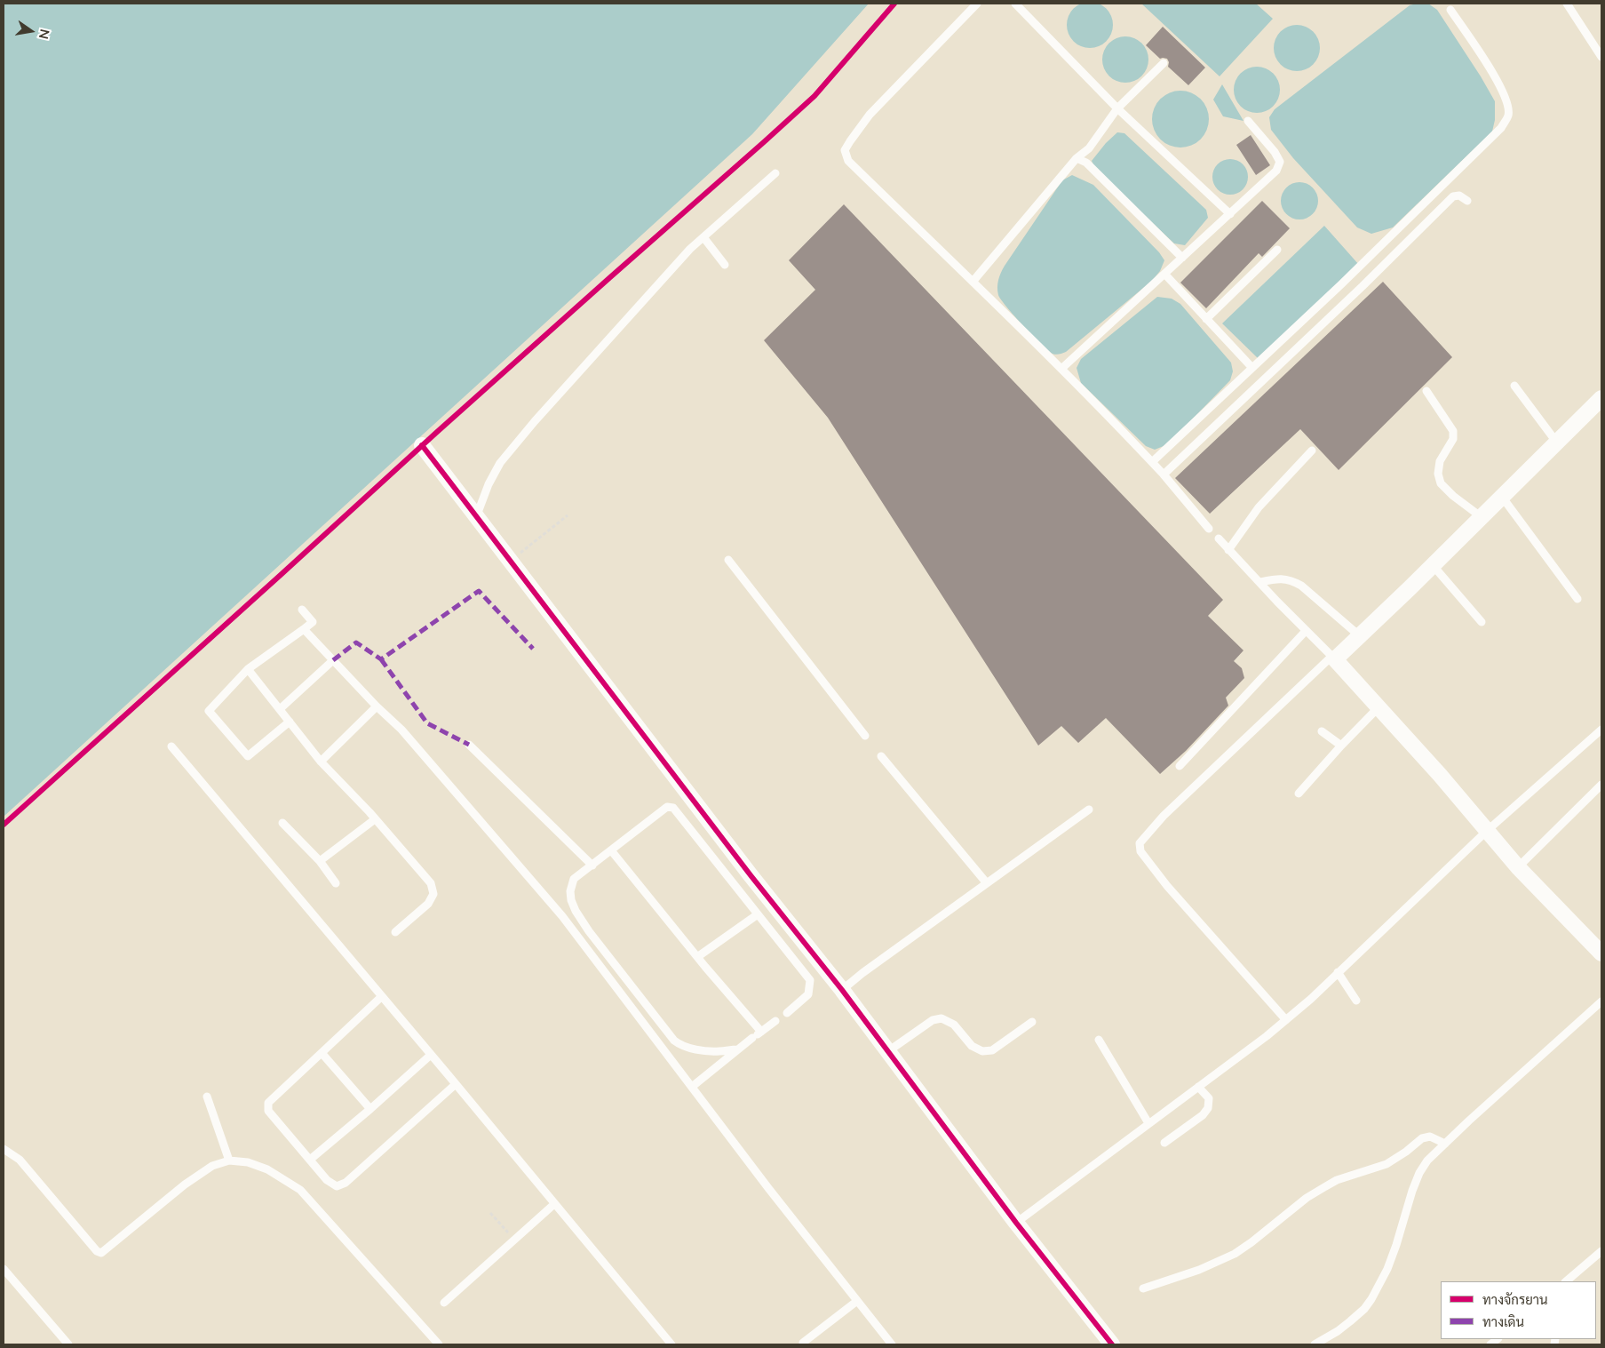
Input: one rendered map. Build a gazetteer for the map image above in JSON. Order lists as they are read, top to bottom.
{
  "legend": ["ทางจักรยาน", "ทางเดิน"],
  "north": "right"
}
